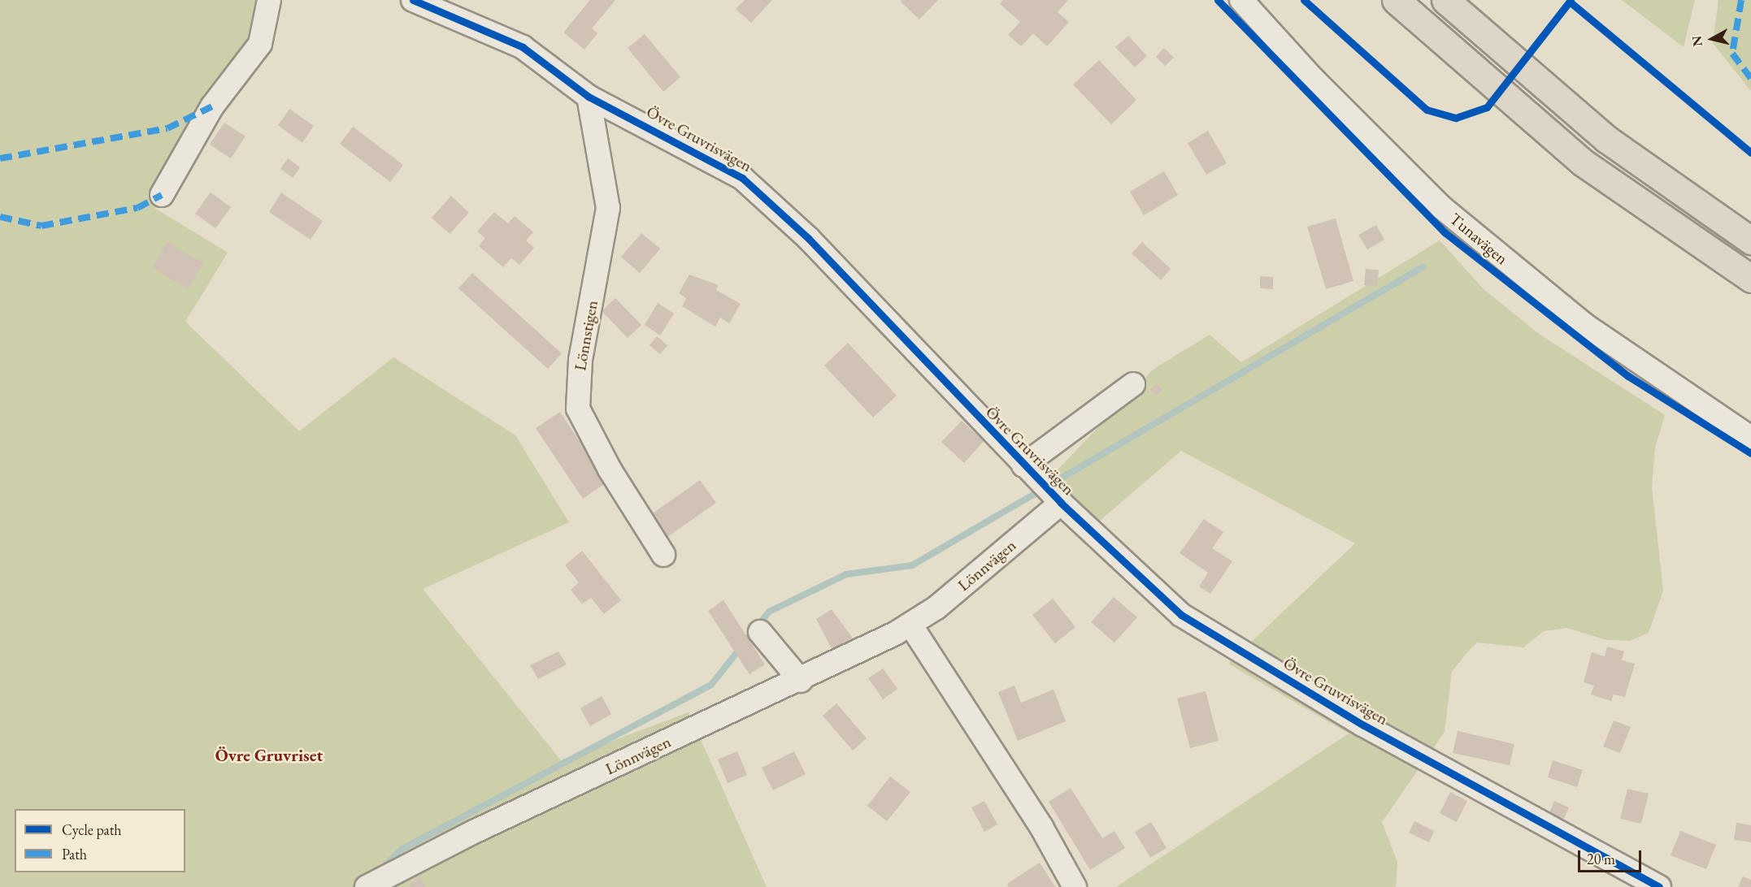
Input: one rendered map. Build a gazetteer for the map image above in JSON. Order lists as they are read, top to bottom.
{
  "streets": {
    "street": [
      "Övre Gruvrisvägen",
      "Tunavägen",
      "Lönnstigen",
      "Lönnvägen"
    ]
  },
  "crossings": [
    ["Övre Gruvrisvägen", "Lönnstigen"],
    ["Övre Gruvrisvägen", "Lönnvägen"]
  ],
  "districts": ["Övre Gruvriset"],
  "legend": ["Cycle path", "Path"],
  "scale_bar": "20 m",
  "north": "left"
}
